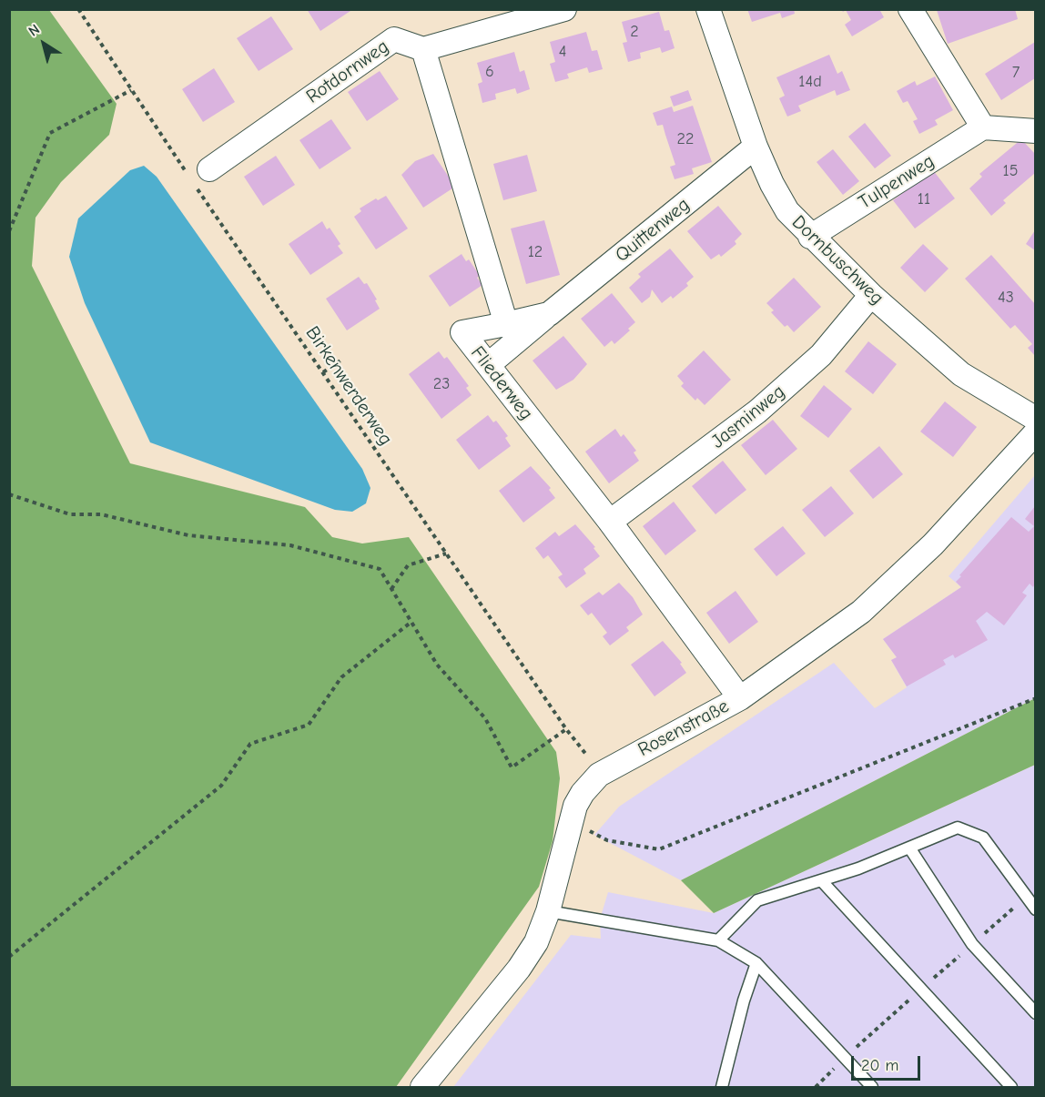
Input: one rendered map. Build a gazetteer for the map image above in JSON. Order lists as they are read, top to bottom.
{
  "streets": {
    "street": [
      "Rotdornweg",
      "Tulpenweg",
      "Quittenweg",
      "Dornbuschweg",
      "Fliederweg",
      "Jasminweg",
      "Rosenstraße"
    ],
    "path": ["Birkenwerderweg"]
  },
  "crossings": [
    ["Rotdornweg", "Fliederweg"],
    ["Tulpenweg", "Dornbuschweg"],
    ["Quittenweg", "Dornbuschweg"],
    ["Quittenweg", "Fliederweg"],
    ["Dornbuschweg", "Jasminweg"],
    ["Fliederweg", "Jasminweg"],
    ["Fliederweg", "Rosenstraße"],
    ["Birkenwerderweg", "Rosenstraße"]
  ],
  "house_numbers": [
    "2",
    "4",
    "6",
    "7",
    "14d",
    "22",
    "15",
    "11",
    "12",
    "43",
    "23"
  ],
  "scale_bar": "20 m",
  "north": "top left"
}
